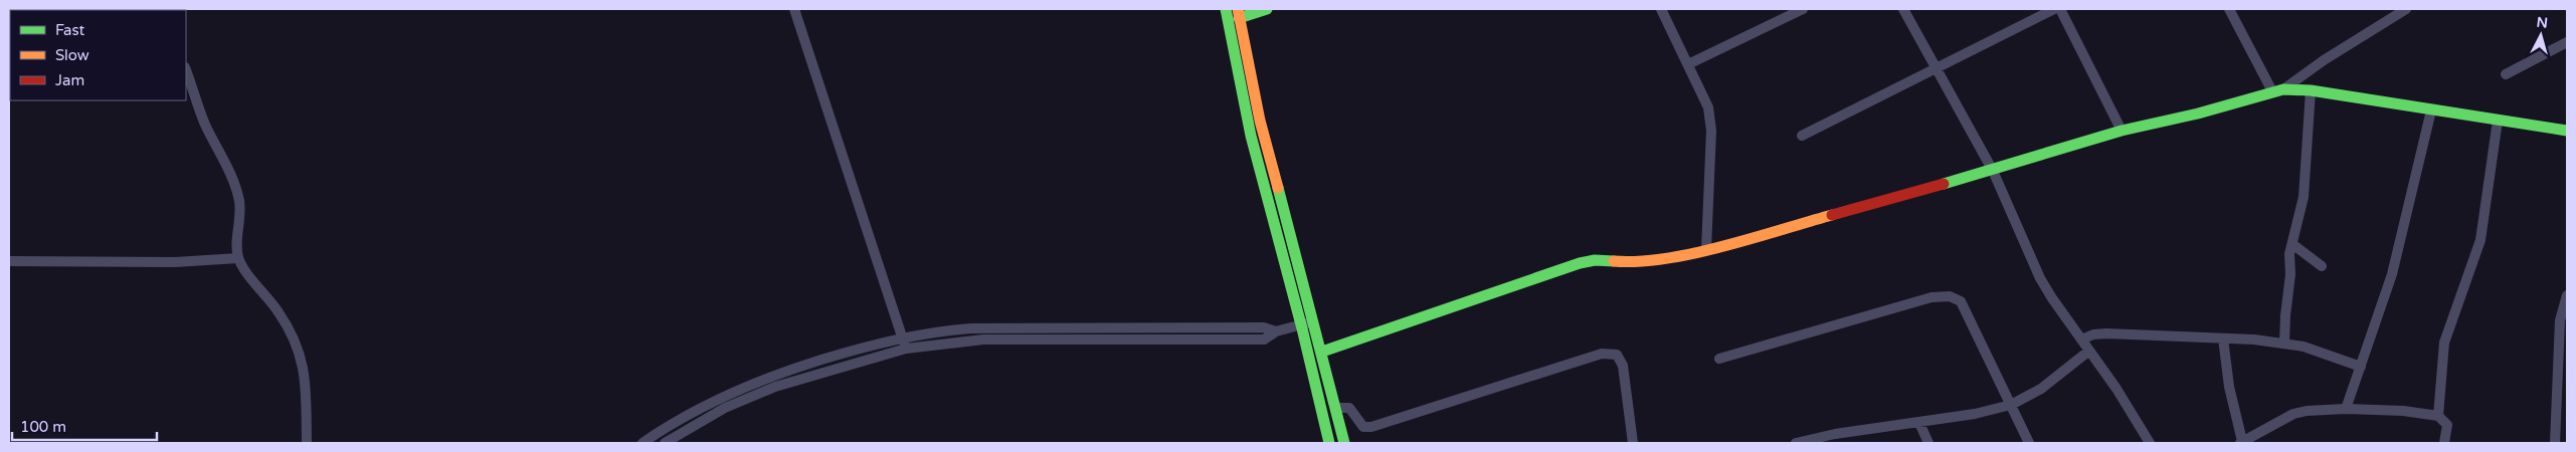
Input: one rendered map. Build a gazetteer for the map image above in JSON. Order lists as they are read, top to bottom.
{
  "legend": ["Fast", "Slow", "Jam"],
  "scale_bar": "100 m",
  "north": "top"
}
